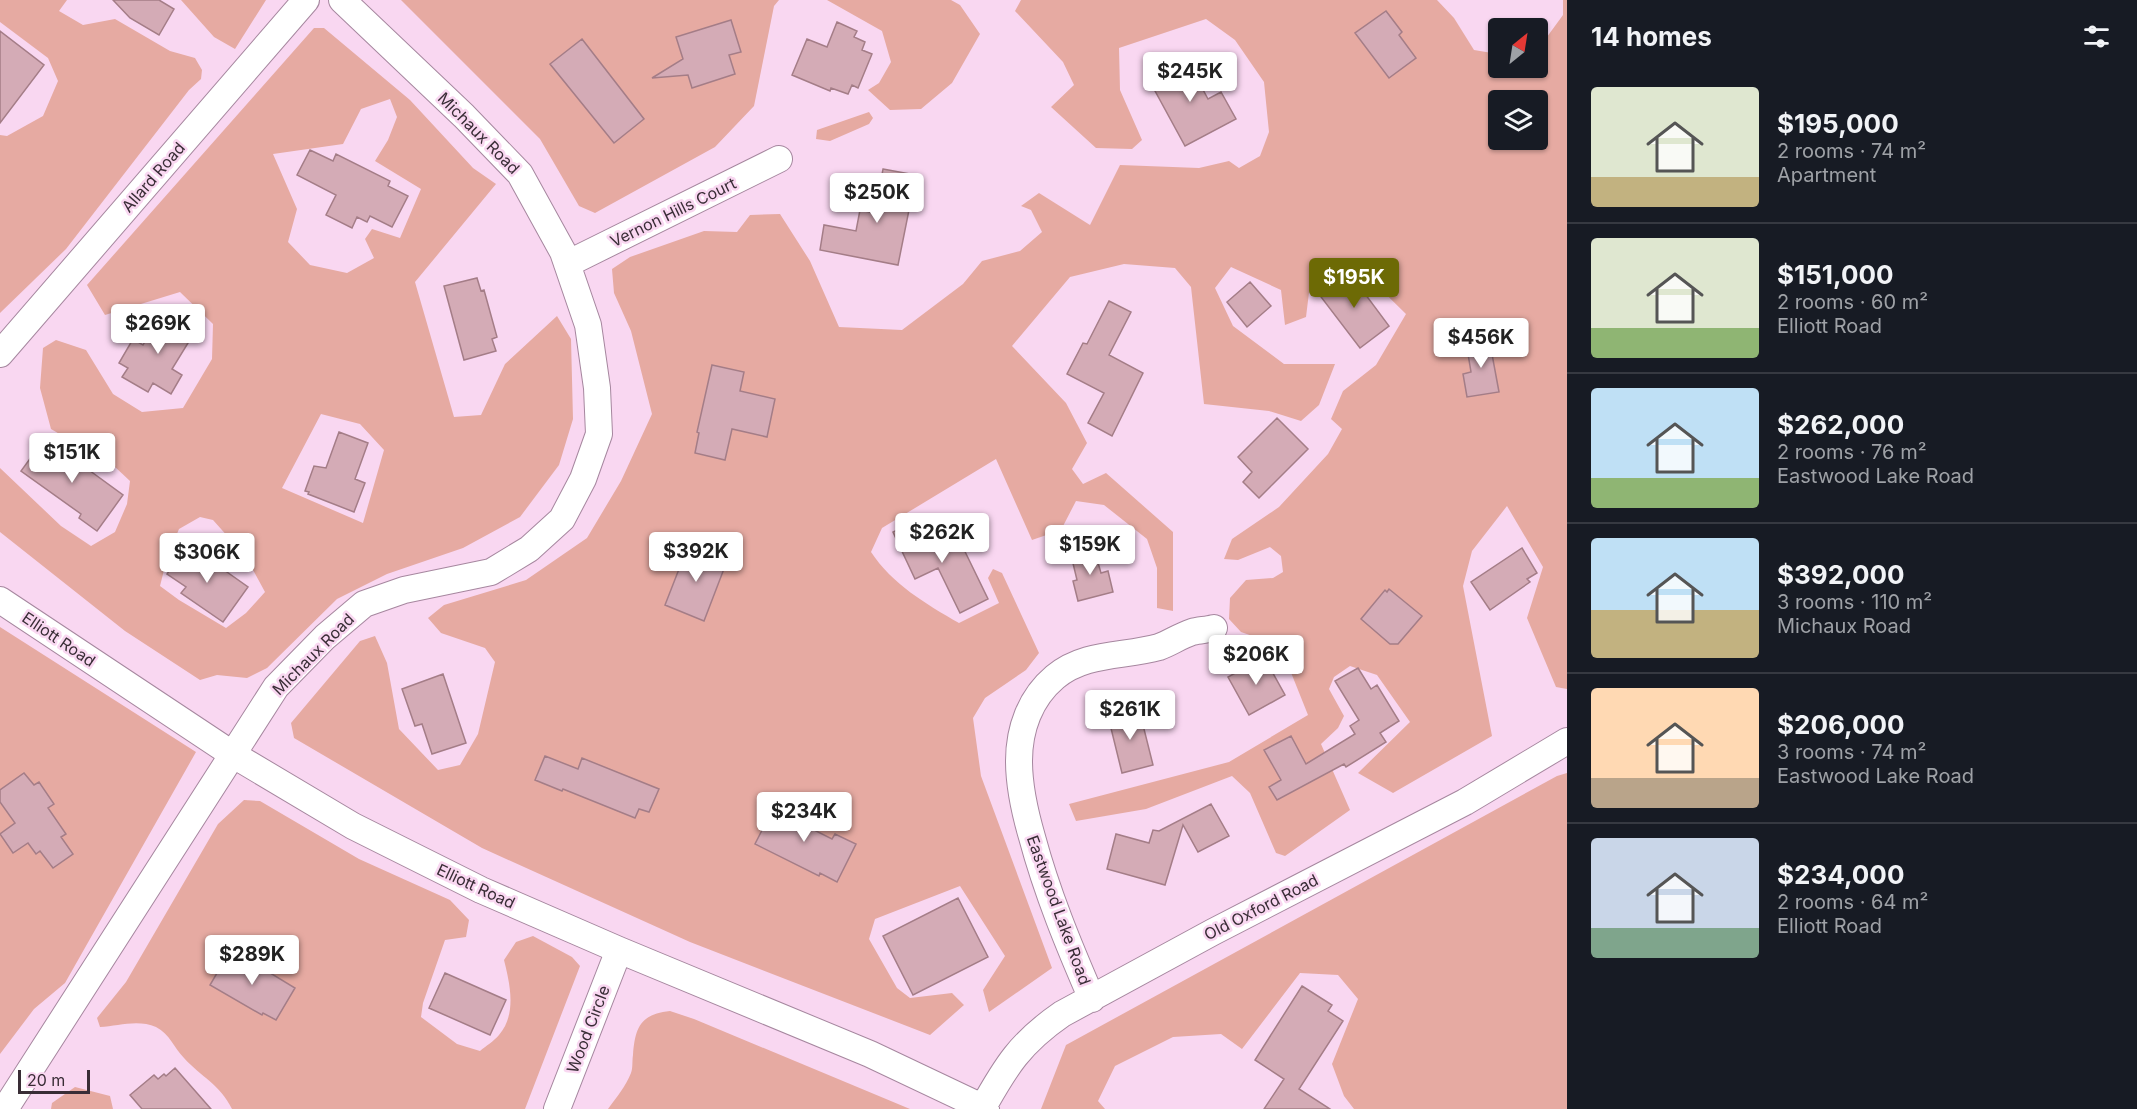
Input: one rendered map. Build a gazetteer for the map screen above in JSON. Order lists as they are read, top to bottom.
{
  "streets": {
    "street": [
      "Michaux Road",
      "Allard Road",
      "Vernon Hills Court",
      "Elliott Road",
      "Old Oxford Road",
      "Eastwood Lake Road",
      "Wood Circle"
    ]
  },
  "crossings": [
    ["Michaux Road", "Vernon Hills Court"],
    ["Michaux Road", "Elliott Road"],
    ["Elliott Road", "Old Oxford Road"],
    ["Elliott Road", "Wood Circle"],
    ["Old Oxford Road", "Eastwood Lake Road"]
  ],
  "scale_bar": "20 m",
  "north": "top right",
  "page": {
    "heading": "14 homes",
    "price": [
      "$245K",
      "$250K",
      "$195K",
      "$269K",
      "$456K",
      "$151K",
      "$262K",
      "$159K",
      "$392K",
      "$306K",
      "$206K",
      "$261K",
      "$234K",
      "$289K"
    ],
    "list": [
      {
        "name": "$195,000",
        "note": "2 rooms · 74 m² · Apartment"
      },
      {
        "name": "$151,000",
        "note": "2 rooms · 60 m² · Elliott Road"
      },
      {
        "name": "$262,000",
        "note": "2 rooms · 76 m² · Eastwood Lake Road"
      },
      {
        "name": "$392,000",
        "note": "3 rooms · 110 m² · Michaux Road"
      },
      {
        "name": "$206,000",
        "note": "3 rooms · 74 m² · Eastwood Lake Road"
      },
      {
        "name": "$234,000",
        "note": "2 rooms · 64 m² · Elliott Road"
      }
    ],
    "scale": "20 m"
  }
}
